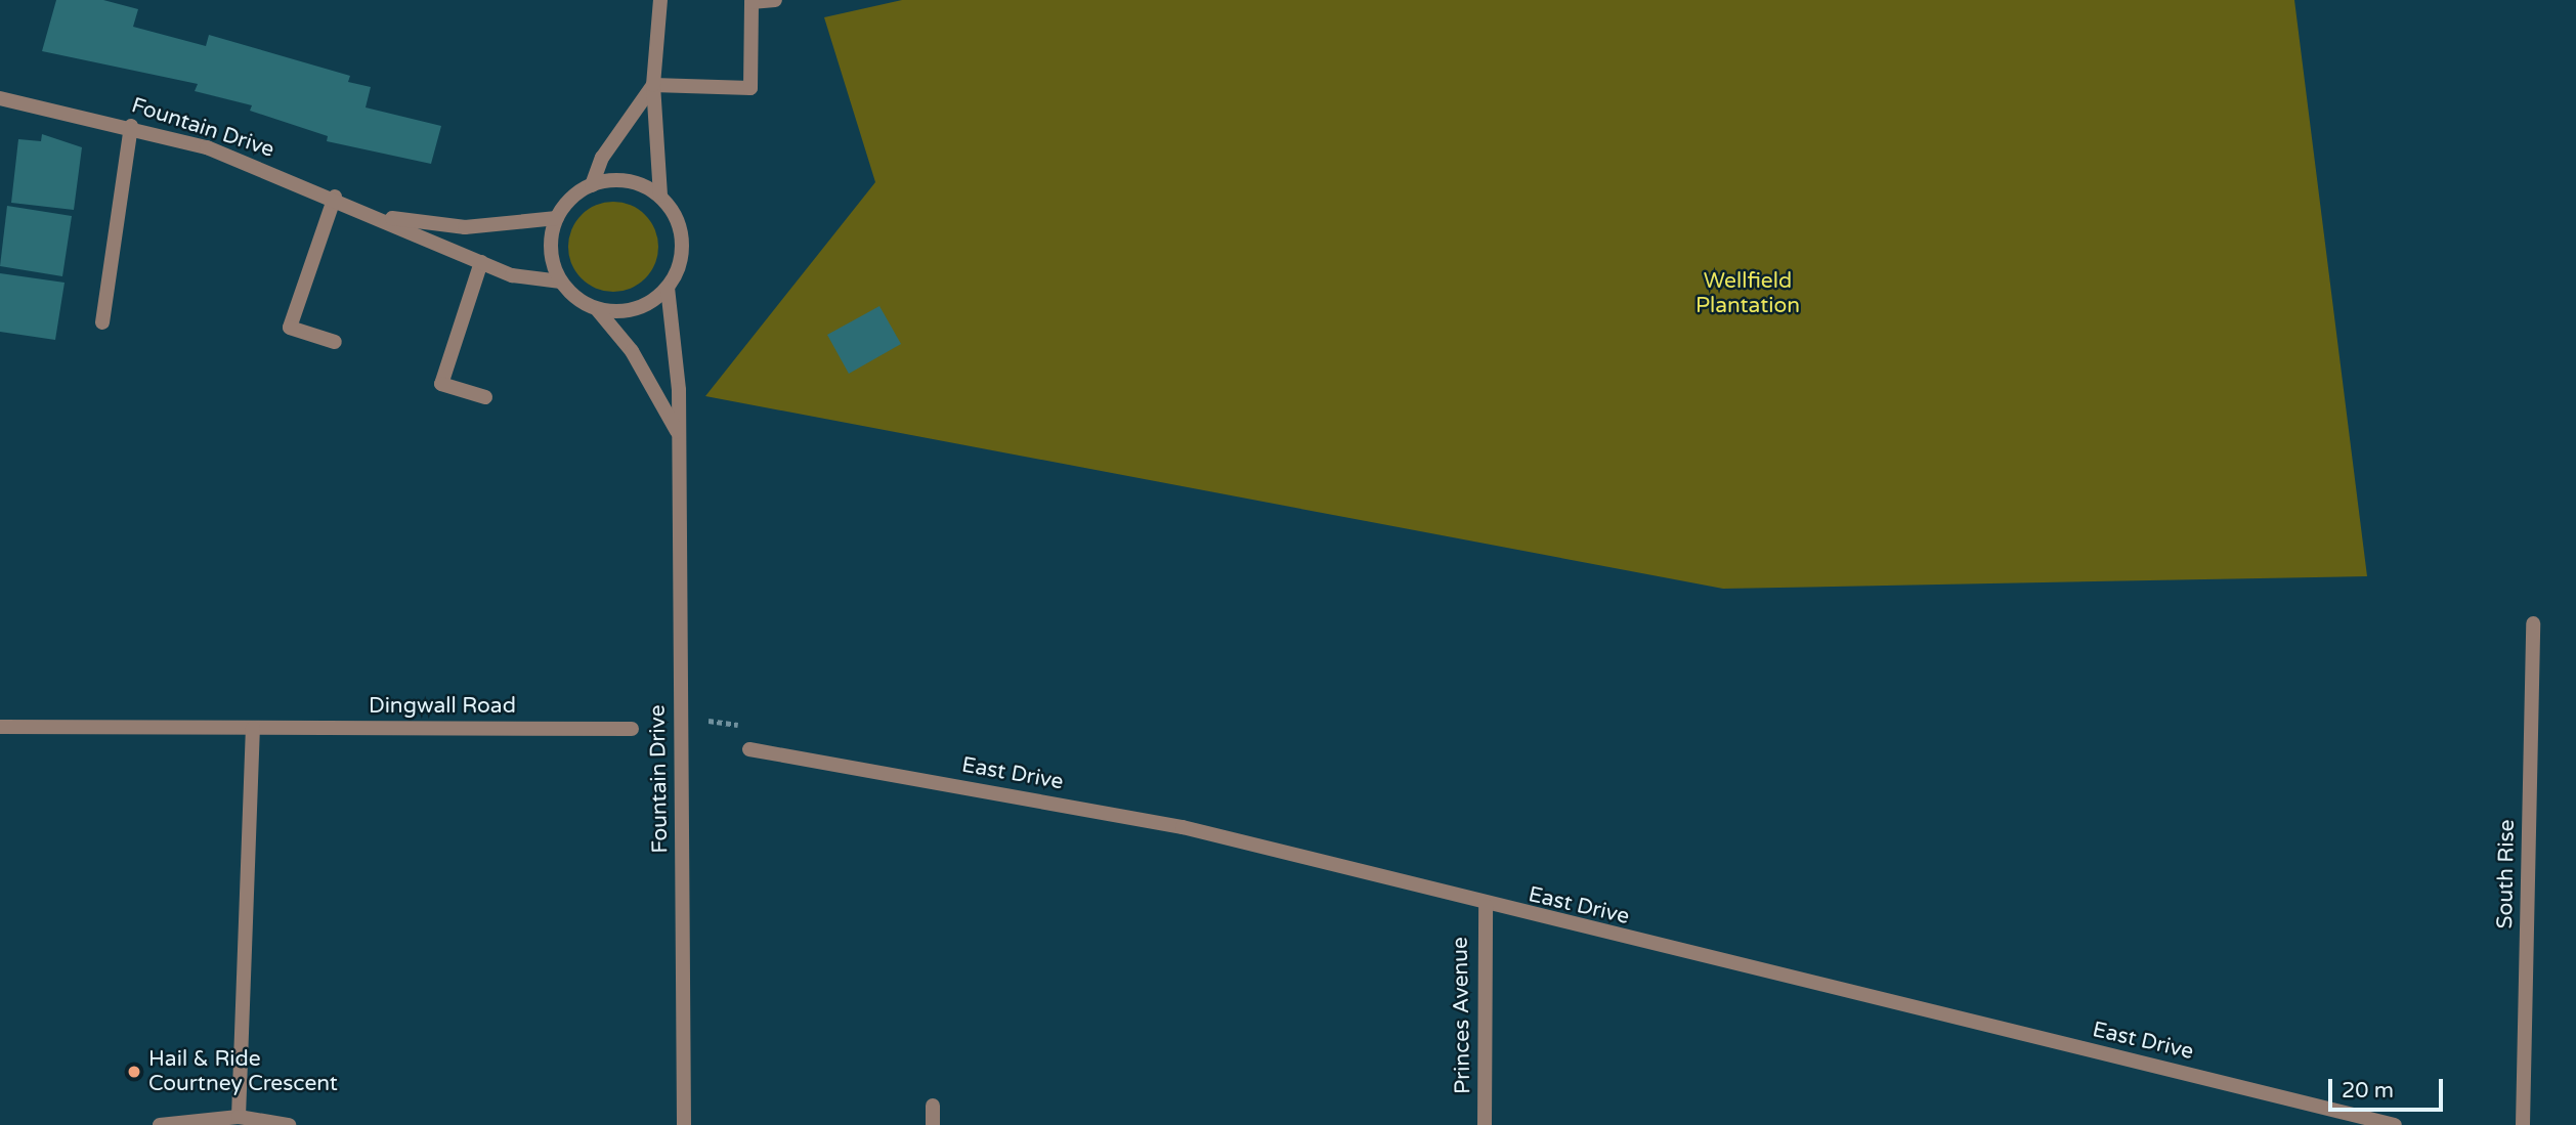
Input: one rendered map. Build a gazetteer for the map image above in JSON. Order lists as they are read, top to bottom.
{
  "streets": {
    "street": [
      "Fountain Drive",
      "Dingwall Road",
      "East Drive",
      "South Rise",
      "Princes Avenue"
    ]
  },
  "crossings": [
    ["East Drive", "Princes Avenue"]
  ],
  "parks": ["Wellfield Plantation"],
  "places": ["Hail & Ride Courtney Crescent"],
  "scale_bar": "20 m"
}
